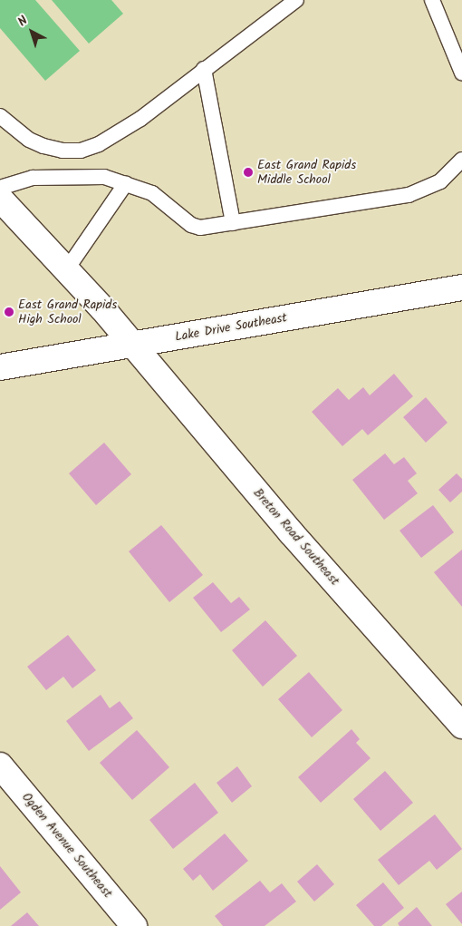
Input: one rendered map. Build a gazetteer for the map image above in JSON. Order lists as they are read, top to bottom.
{
  "streets": {
    "main road": ["Lake Drive Southeast", "Breton Road Southeast", "Ogden Avenue Southeast"]
  },
  "crossings": [
    ["Lake Drive Southeast", "Breton Road Southeast"]
  ],
  "places": ["East Grand Rapids Middle School", "East Grand Rapids High School"],
  "north": "top left"
}
